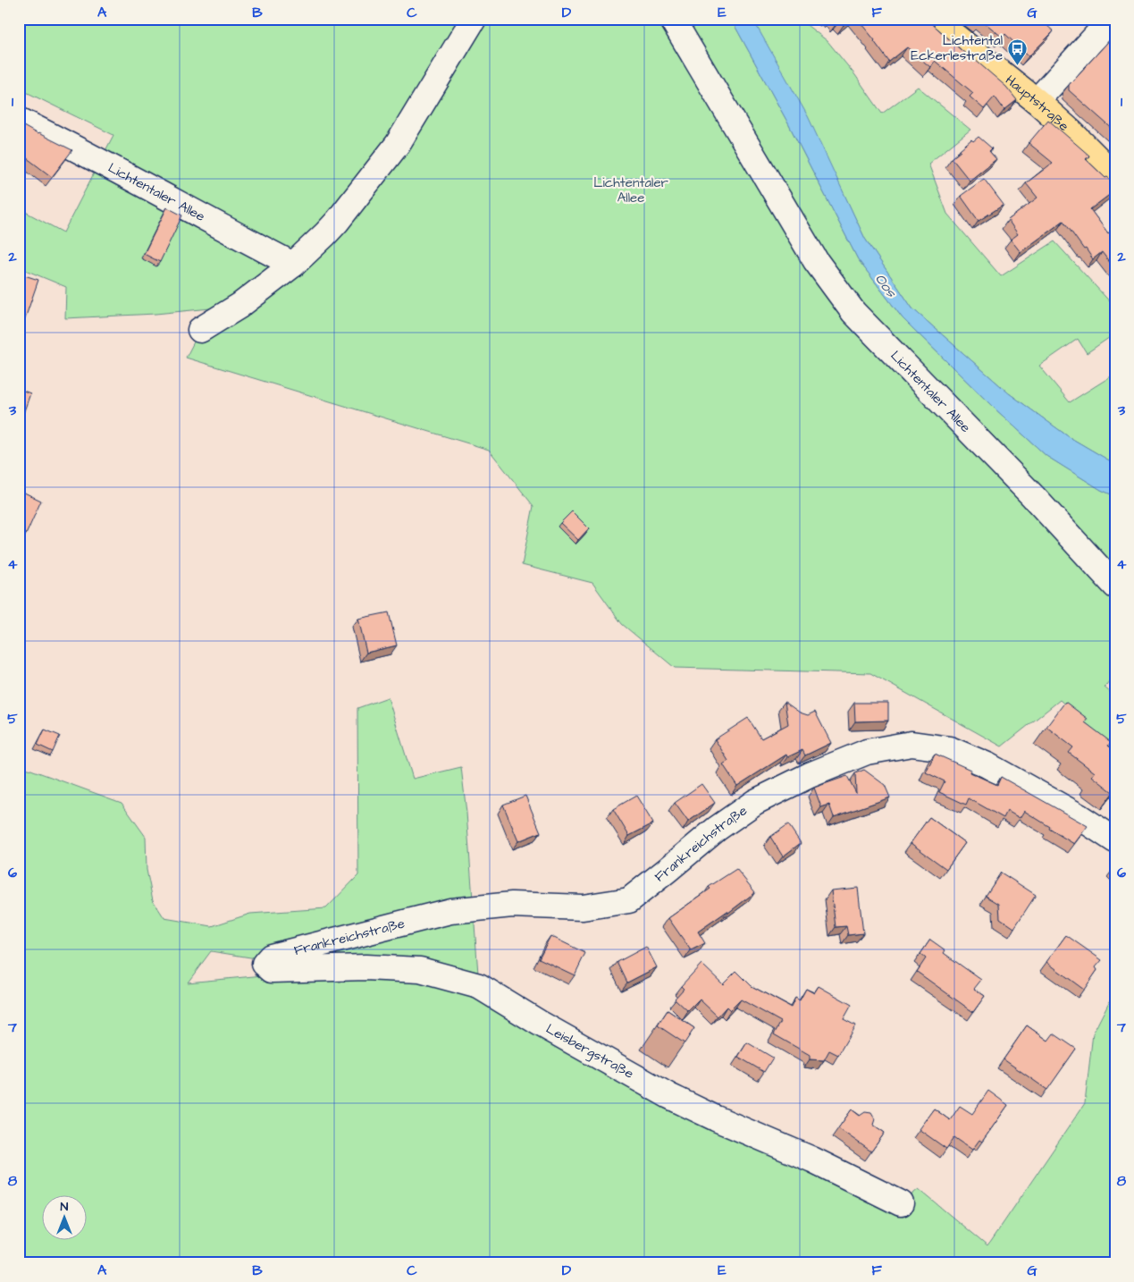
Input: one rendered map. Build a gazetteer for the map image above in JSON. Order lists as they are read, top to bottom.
{
  "streets": {
    "main road": ["Hauptstraße"],
    "street": ["Lichtentaler Allee", "Frankreichstraße", "Leisbergstraße"]
  },
  "crossings": [
    ["Frankreichstraße", "Leisbergstraße"]
  ],
  "water": ["Oos"],
  "parks": ["Lichtentaler Allee"],
  "places": {
    "bus stop": ["Lichtental Eckerlestraße"]
  },
  "north": "top",
  "grid": {
    "columns": [
      "A",
      "B",
      "C",
      "D",
      "E",
      "F",
      "G"
    ],
    "rows": [
      "1",
      "2",
      "3",
      "4",
      "5",
      "6",
      "7",
      "8"
    ]
  }
}
